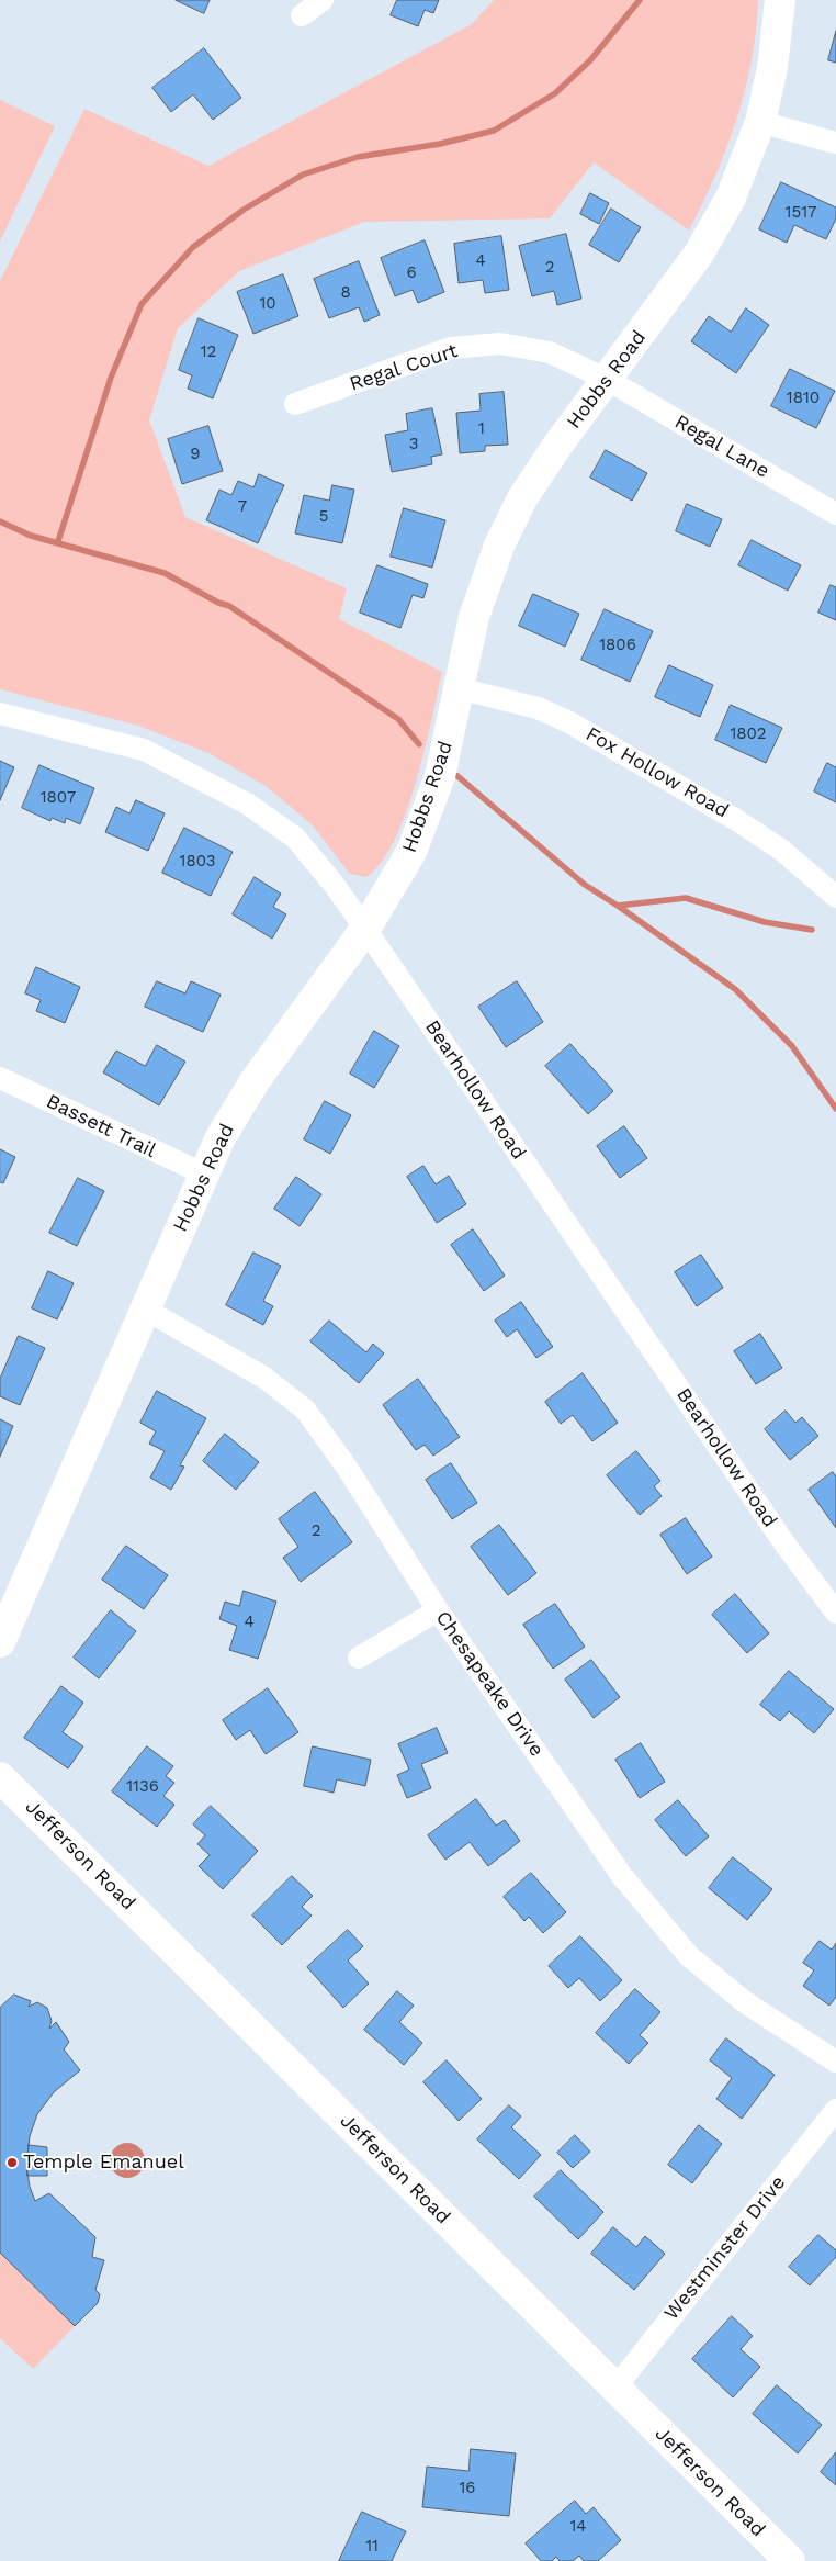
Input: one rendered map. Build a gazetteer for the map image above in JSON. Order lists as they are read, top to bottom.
{
  "streets": {
    "street": [
      "Regal Court",
      "Hobbs Road",
      "Regal Lane",
      "Fox Hollow Road",
      "Bearhollow Road",
      "Bassett Trail",
      "Chesapeake Drive",
      "Jefferson Road",
      "Westminster Drive"
    ]
  },
  "crossings": [
    ["Regal Court", "Hobbs Road"],
    ["Regal Court", "Regal Lane"],
    ["Hobbs Road", "Regal Lane"],
    ["Hobbs Road", "Fox Hollow Road"],
    ["Hobbs Road", "Bearhollow Road"],
    ["Hobbs Road", "Bassett Trail"],
    ["Hobbs Road", "Chesapeake Drive"],
    ["Jefferson Road", "Westminster Drive"]
  ],
  "places": ["Temple Emanuel"],
  "house_numbers": [
    "1517",
    "4",
    "2",
    "6",
    "8",
    "10",
    "12",
    "1810",
    "1",
    "3",
    "9",
    "7",
    "5",
    "1806",
    "1802",
    "1807",
    "1803",
    "2",
    "4",
    "1136",
    "16",
    "14",
    "11"
  ]
}
